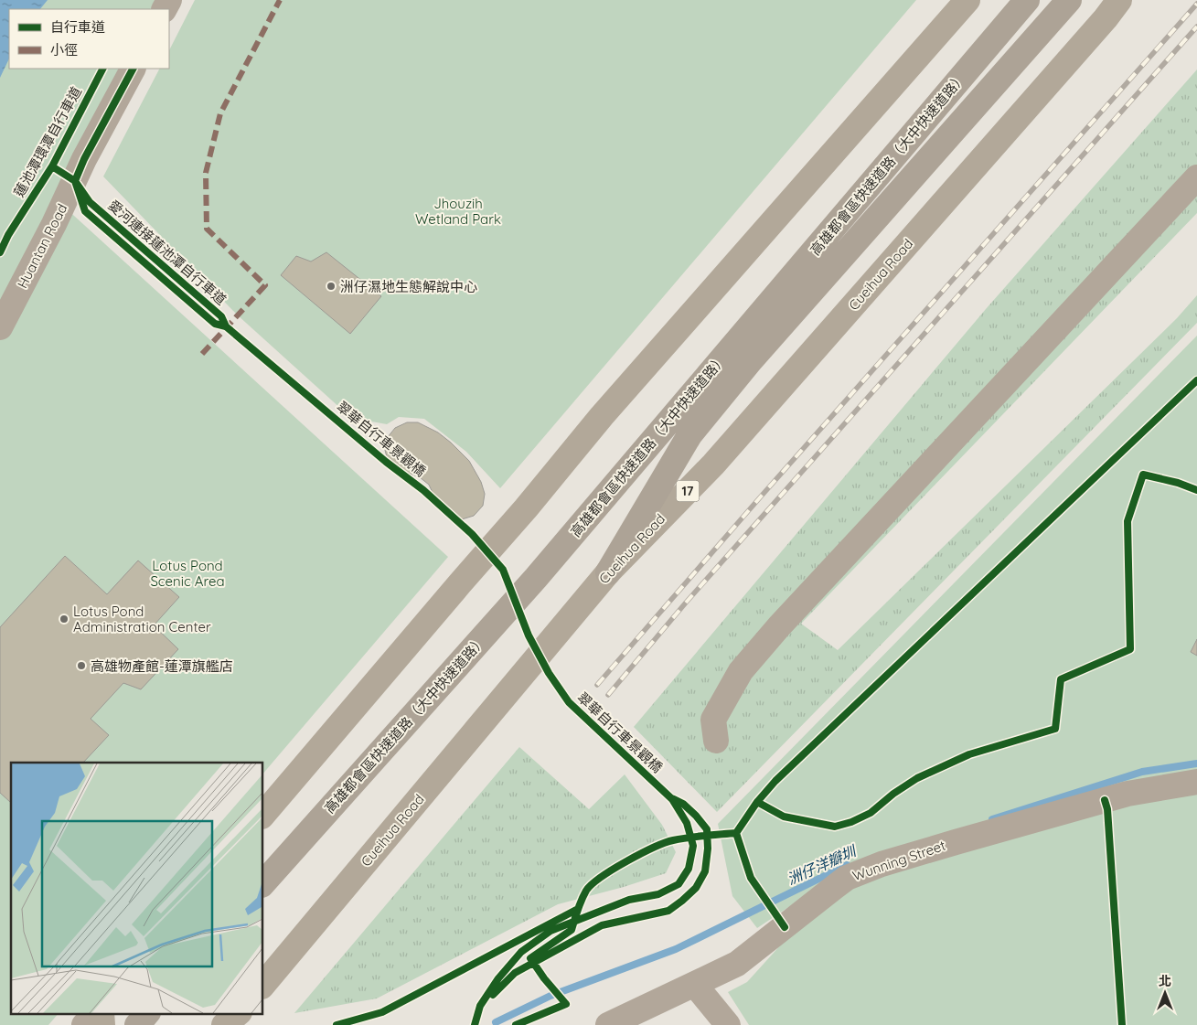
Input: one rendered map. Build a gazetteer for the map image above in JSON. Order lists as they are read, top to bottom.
{
  "streets": {
    "highway": ["高雄都會區快速道路（大中快速道路）"],
    "main road": ["Cueihua Road", "17"],
    "street": ["Huantan Road", "Wunning Street"],
    "cycle path": ["蓮池潭環潭自行車道", "翠華自行車景觀橋"]
  },
  "crossings": [
    ["高雄都會區快速道路（大中快速道路）", "Cueihua Road"]
  ],
  "water": ["洲仔洋瓣圳"],
  "parks": ["Jhouzih Wetland Park", "Lotus Pond Scenic Area"],
  "places": ["洲仔濕地生態解說中心", "Lotus Pond Administration Center", "高雄物產館-蓮潭旗艦店"],
  "legend": ["自行車道", "小徑"],
  "north": "top"
}
